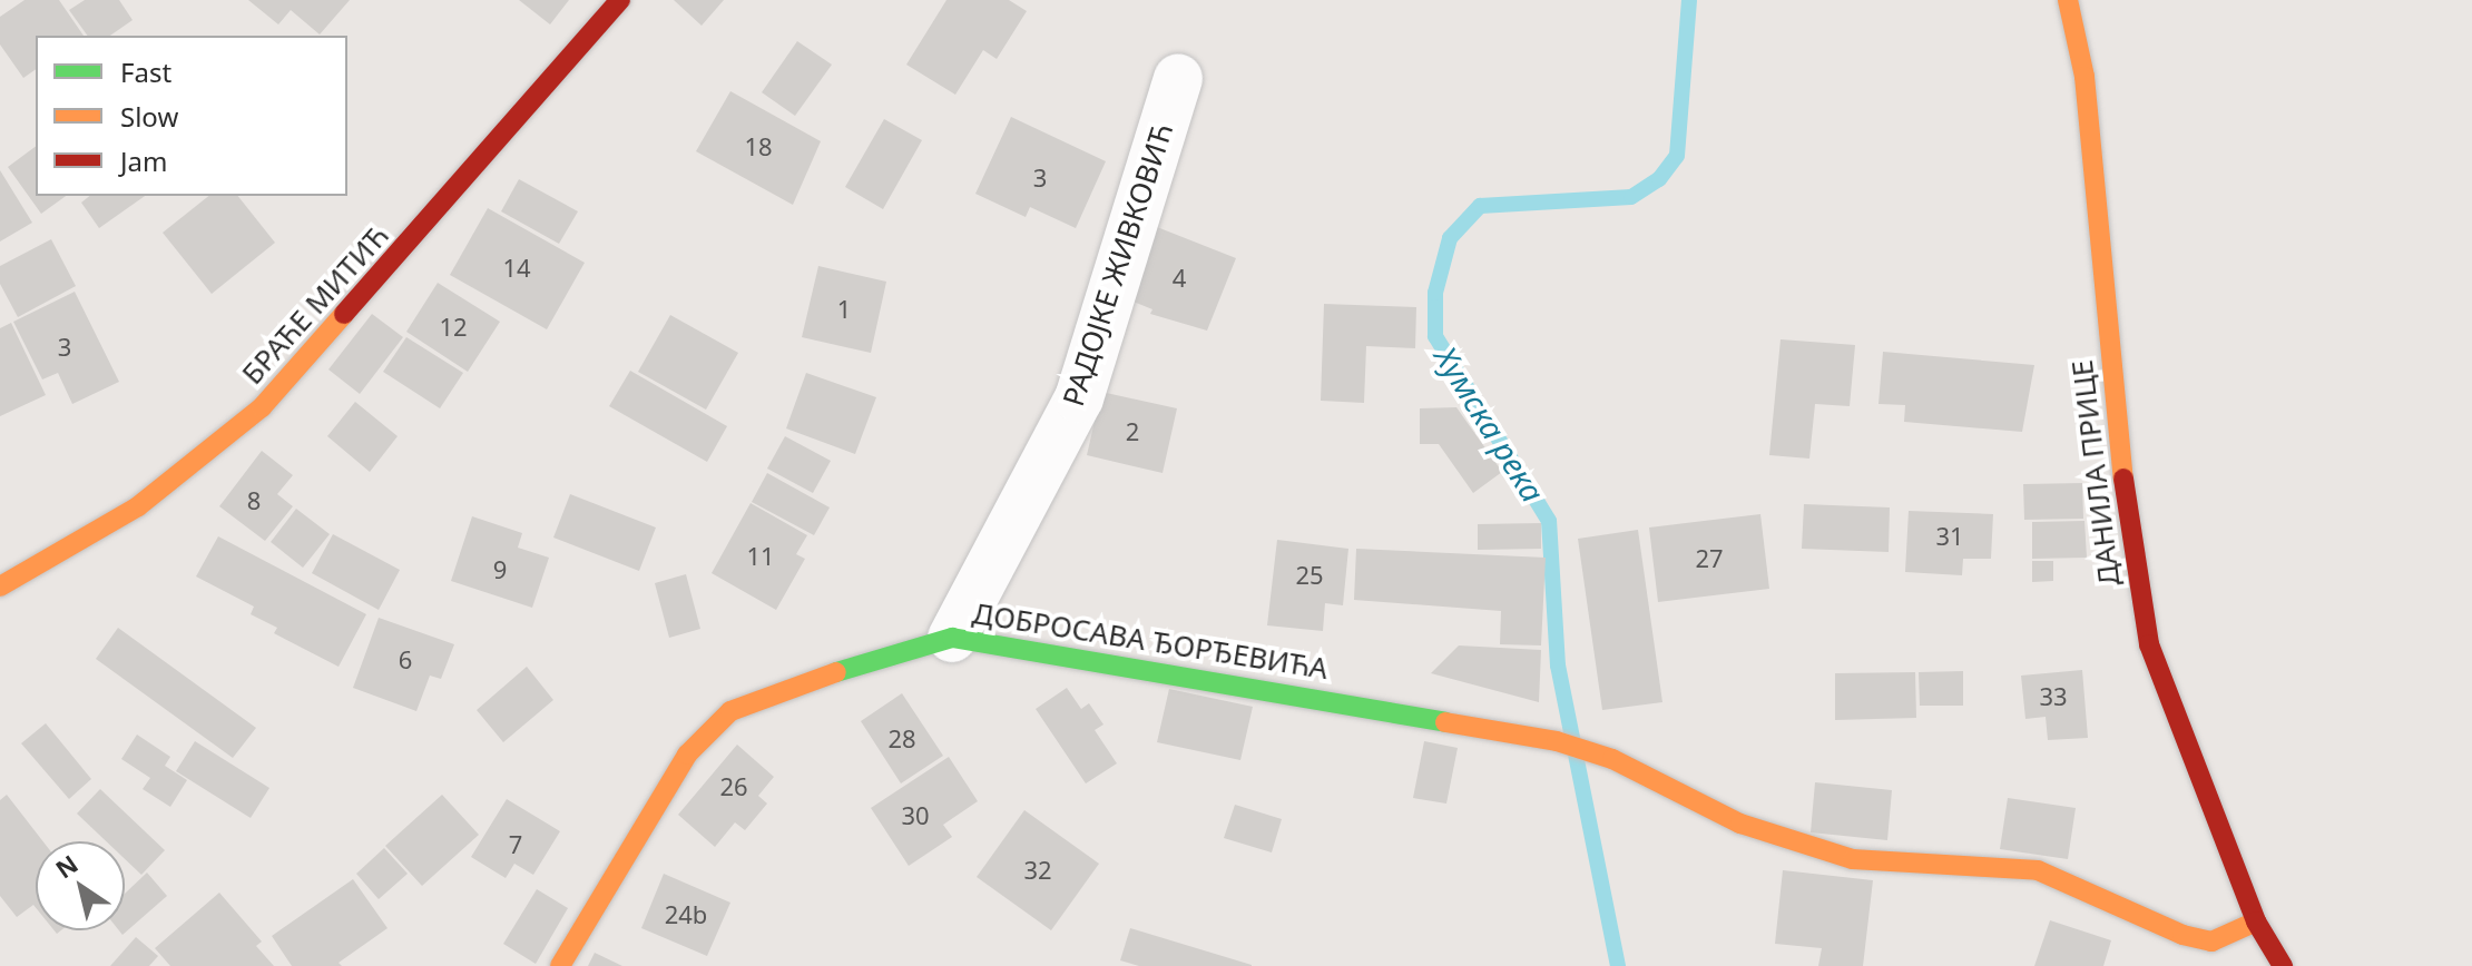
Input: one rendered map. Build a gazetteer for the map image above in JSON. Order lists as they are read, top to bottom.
{
  "streets": {
    "street": [
      "РАДОЈКЕ ЖИВКОВИЋ",
      "БРАЋЕ МИТИЋ",
      "ДАНИЛА ПРИЦЕ",
      "ДОБРОСАВА ЂОРЂЕВИЋА"
    ]
  },
  "crossings": [
    ["РАДОЈКЕ ЖИВКОВИЋ", "ДОБРОСАВА ЂОРЂЕВИЋА"]
  ],
  "water": ["Хумска река"],
  "house_numbers": [
    "18",
    "3",
    "14",
    "4",
    "1",
    "12",
    "3",
    "2",
    "8",
    "31",
    "11",
    "27",
    "9",
    "25",
    "6",
    "33",
    "28",
    "26",
    "30",
    "7",
    "32",
    "24b"
  ],
  "legend": ["Fast", "Slow", "Jam"],
  "north": "top left"
}
